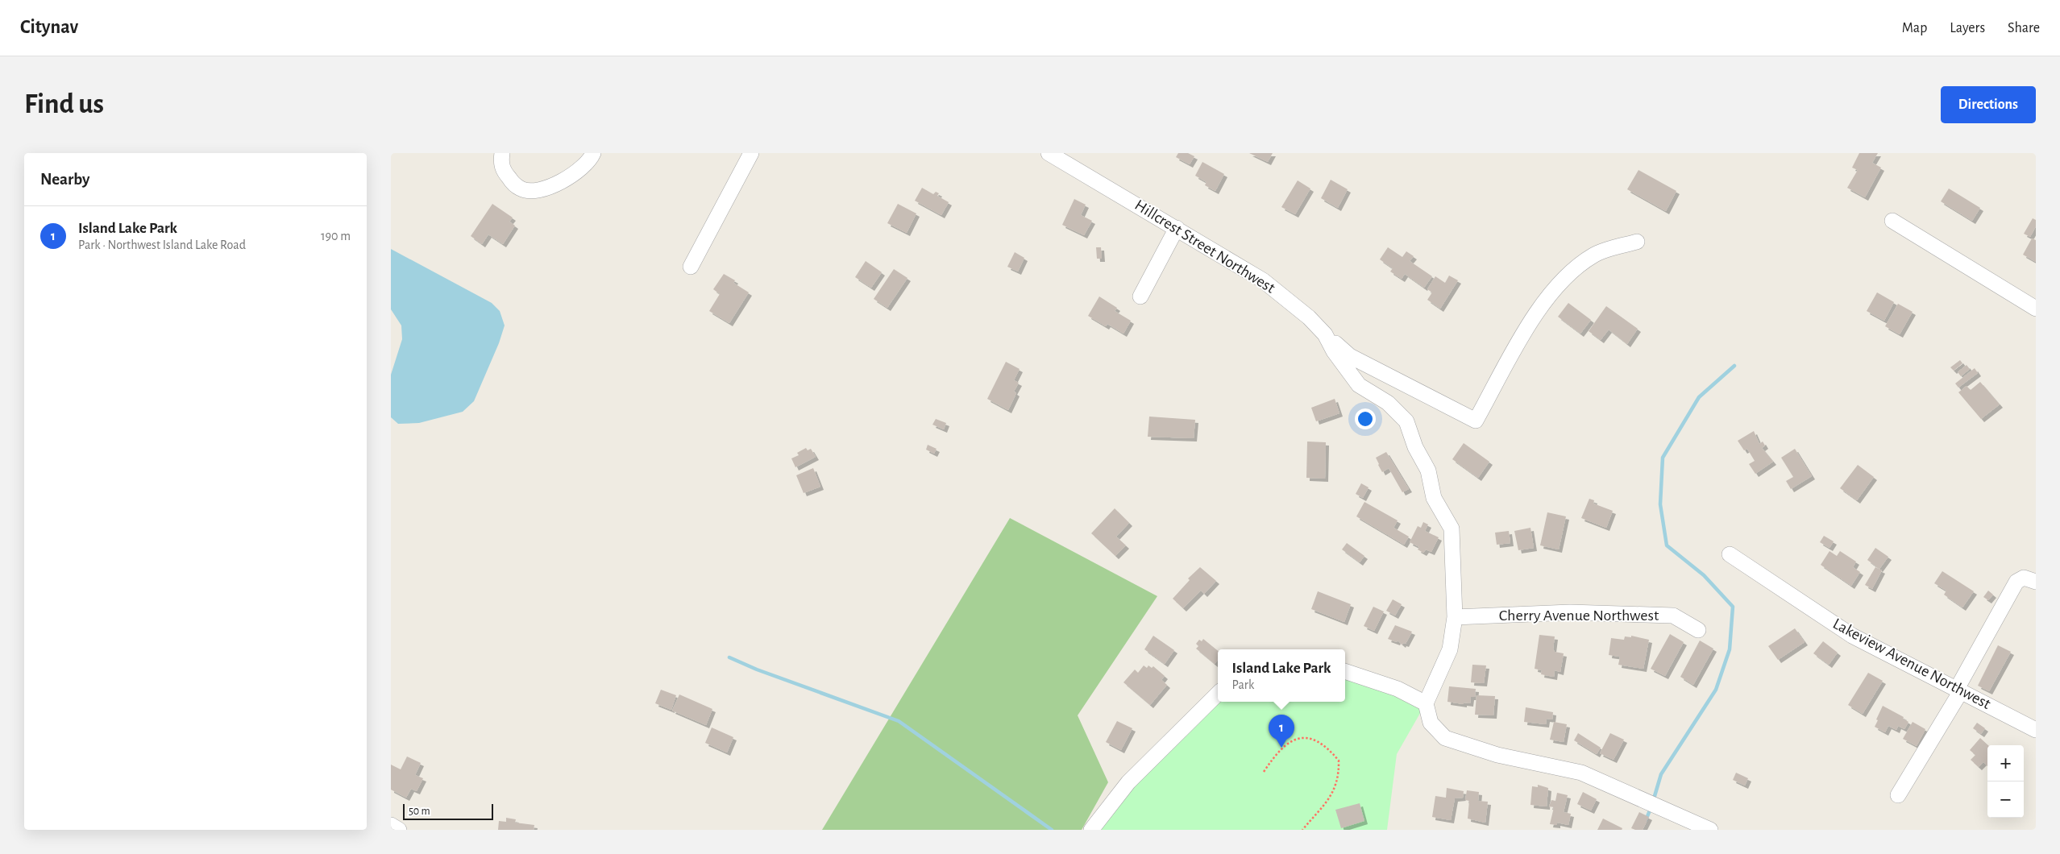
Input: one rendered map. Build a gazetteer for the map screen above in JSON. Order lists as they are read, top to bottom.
{
  "streets": {
    "street": ["Hillcrest Street Northwest", "Cherry Avenue Northwest", "Lakeview Avenue Northwest"]
  },
  "crossings": [
    ["Hillcrest Street Northwest", "Cherry Avenue Northwest"]
  ],
  "scale_bar": "50 m",
  "page": {
    "header": "Citynav",
    "nav": ["Map", "Layers", "Share"],
    "buttons": "Directions",
    "title": "Find us",
    "heading": "Nearby",
    "list": [
      {
        "mark": "1",
        "name": "Island Lake Park",
        "note": "Park · Northwest Island Lake Road",
        "value": "190 m"
      }
    ],
    "popup": ["Island Lake Park", "Park"],
    "pins": "1",
    "map_buttons": ["+", "−"],
    "scale": "50 m"
  }
}
